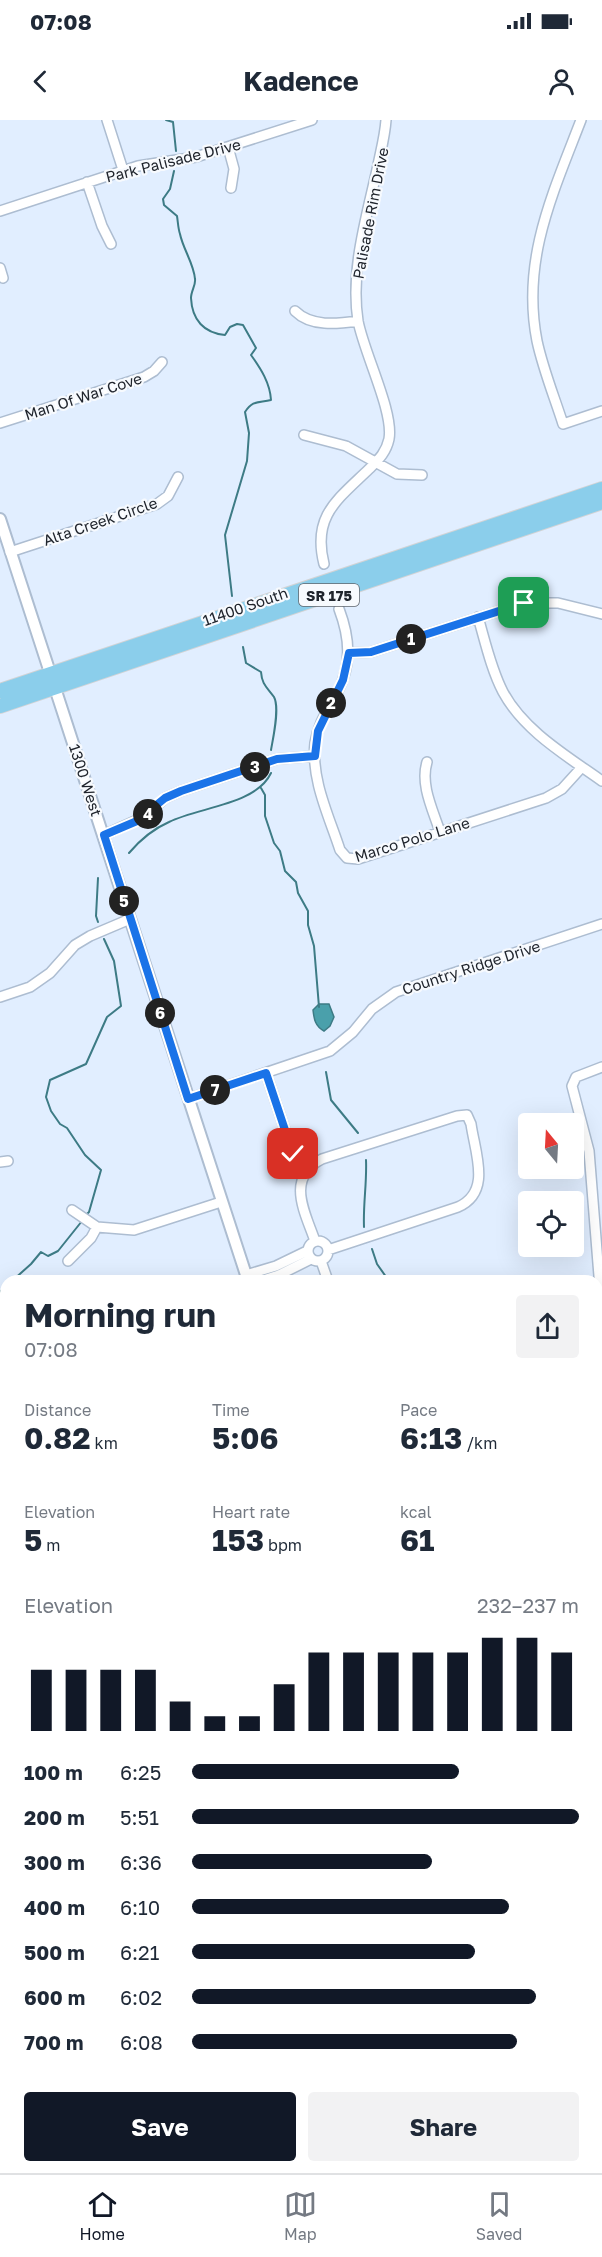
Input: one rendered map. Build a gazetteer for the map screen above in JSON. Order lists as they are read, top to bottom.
{
  "streets": {
    "main road": ["SR 175", "11400 South"],
    "street": [
      "Park Palisade Drive",
      "Palisade Rim Drive",
      "Man Of War Cove",
      "Alta Creek Circle",
      "1300 West",
      "Marco Polo Lane",
      "Country Ridge Drive"
    ]
  },
  "crossings": [
    ["Alta Creek Circle", "1300 West"],
    ["11400 South", "1300 West"],
    ["1300 West", "Country Ridge Drive"]
  ],
  "north": "top",
  "page": {
    "status": "07:08",
    "header": "Kadence",
    "pins": [
      "1",
      "2",
      "3",
      "4",
      "5",
      "6",
      "7"
    ],
    "heading": ["Morning run", "07:08"],
    "stats": [
      ["Distance", "0.82 km"],
      ["Time", "5:06"],
      ["Pace", "6:13 /km"],
      ["Elevation", "5 m"],
      ["Heart rate", "153 bpm"],
      ["kcal", "61"]
    ],
    "chart": ["Elevation", "232–237 m"],
    "list": [
      {
        "name": "100 m",
        "note": "6:25"
      },
      {
        "name": "200 m",
        "note": "5:51"
      },
      {
        "name": "300 m",
        "note": "6:36"
      },
      {
        "name": "400 m",
        "note": "6:10"
      },
      {
        "name": "500 m",
        "note": "6:21"
      },
      {
        "name": "600 m",
        "note": "6:02"
      },
      {
        "name": "700 m",
        "note": "6:08"
      }
    ],
    "buttons": ["Save", "Share"],
    "tabs": ["Home", "Map", "Saved"]
  }
}
